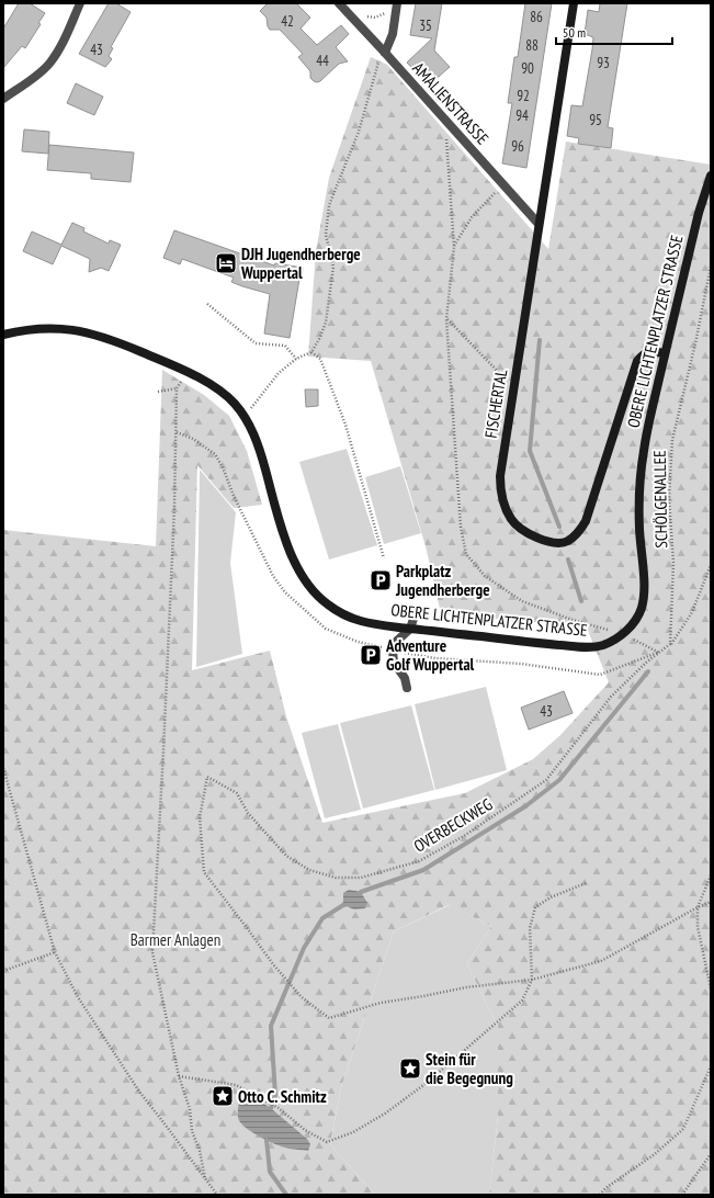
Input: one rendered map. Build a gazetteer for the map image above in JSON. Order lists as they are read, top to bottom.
{
  "streets": {
    "main road": ["OBERE LICHTENPLATZER STRASSE", "FISCHERTAL"],
    "street": ["AMALIENSTRASSE"],
    "path": ["SCHÖLGENALLEE", "OVERBECKWEG"]
  },
  "crossings": [
    ["AMALIENSTRASSE", "FISCHERTAL"],
    ["OBERE LICHTENPLATZER STRASSE", "FISCHERTAL"]
  ],
  "parks": ["Barmer Anlagen"],
  "places": {
    "hotel": ["DJH Jugendherberge Wuppertal"],
    "parking": ["Parkplatz Jugendherberge", "Adventure Golf Wuppertal"],
    "place": ["Stein für die Begegnung", "Otto C. Schmitz"]
  },
  "house_numbers": [
    "86",
    "42",
    "35",
    "88",
    "43",
    "44",
    "93",
    "90",
    "92",
    "94",
    "95",
    "96",
    "43"
  ],
  "scale_bar": "50 m"
}
